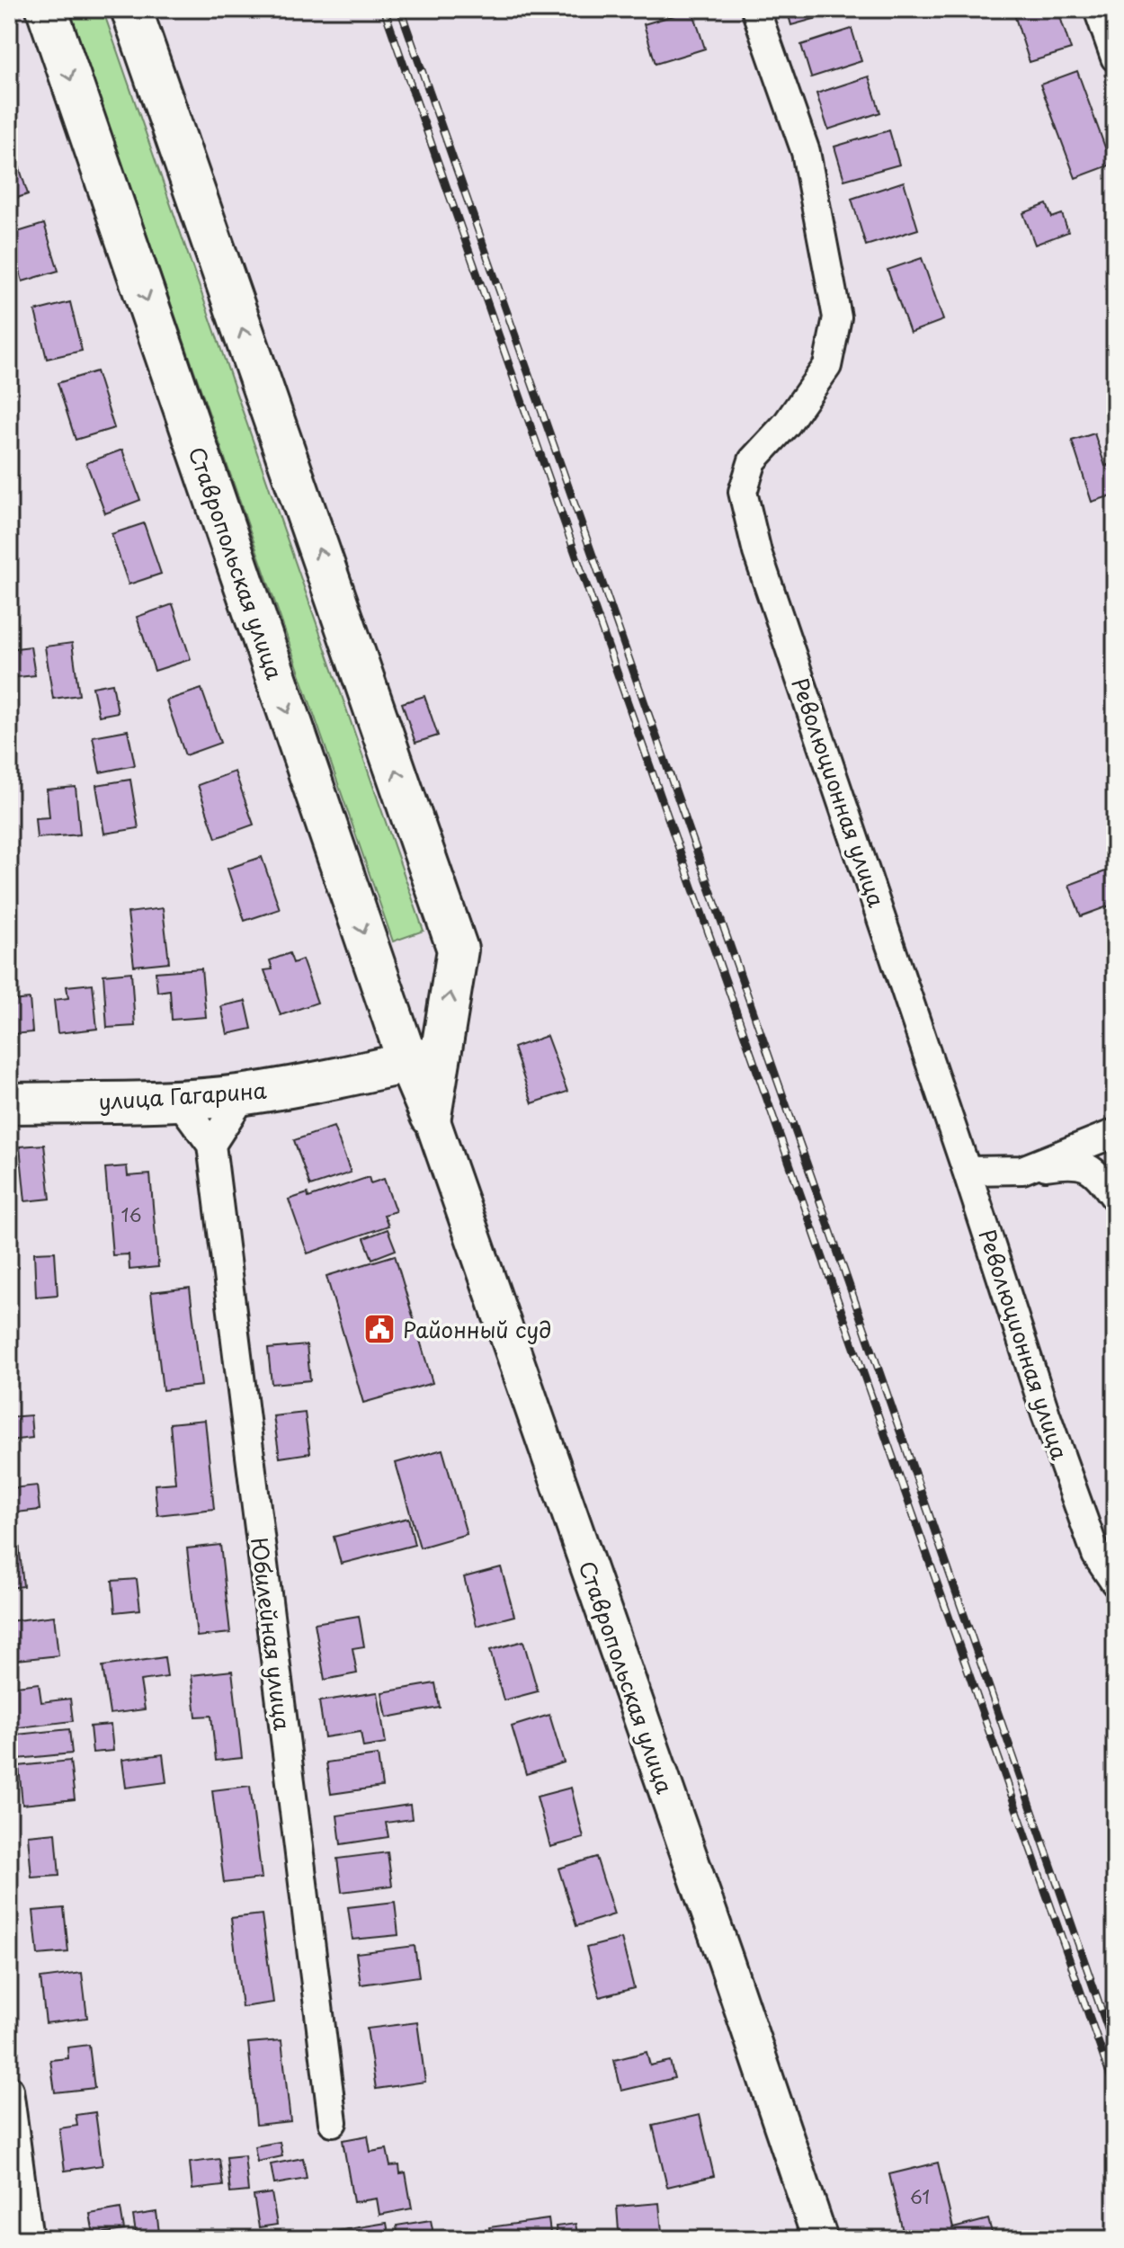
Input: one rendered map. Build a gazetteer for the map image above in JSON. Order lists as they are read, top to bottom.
{
  "streets": {
    "main road": ["Ставропольская улица", "улица Гагарина"],
    "street": ["Революционная улица", "Юбилейная улица"]
  },
  "crossings": [
    ["Ставропольская улица", "улица Гагарина"],
    ["улица Гагарина", "Юбилейная улица"]
  ],
  "places": {
    "public building": ["Районный суд"]
  },
  "house_numbers": ["16", "61"]
}
